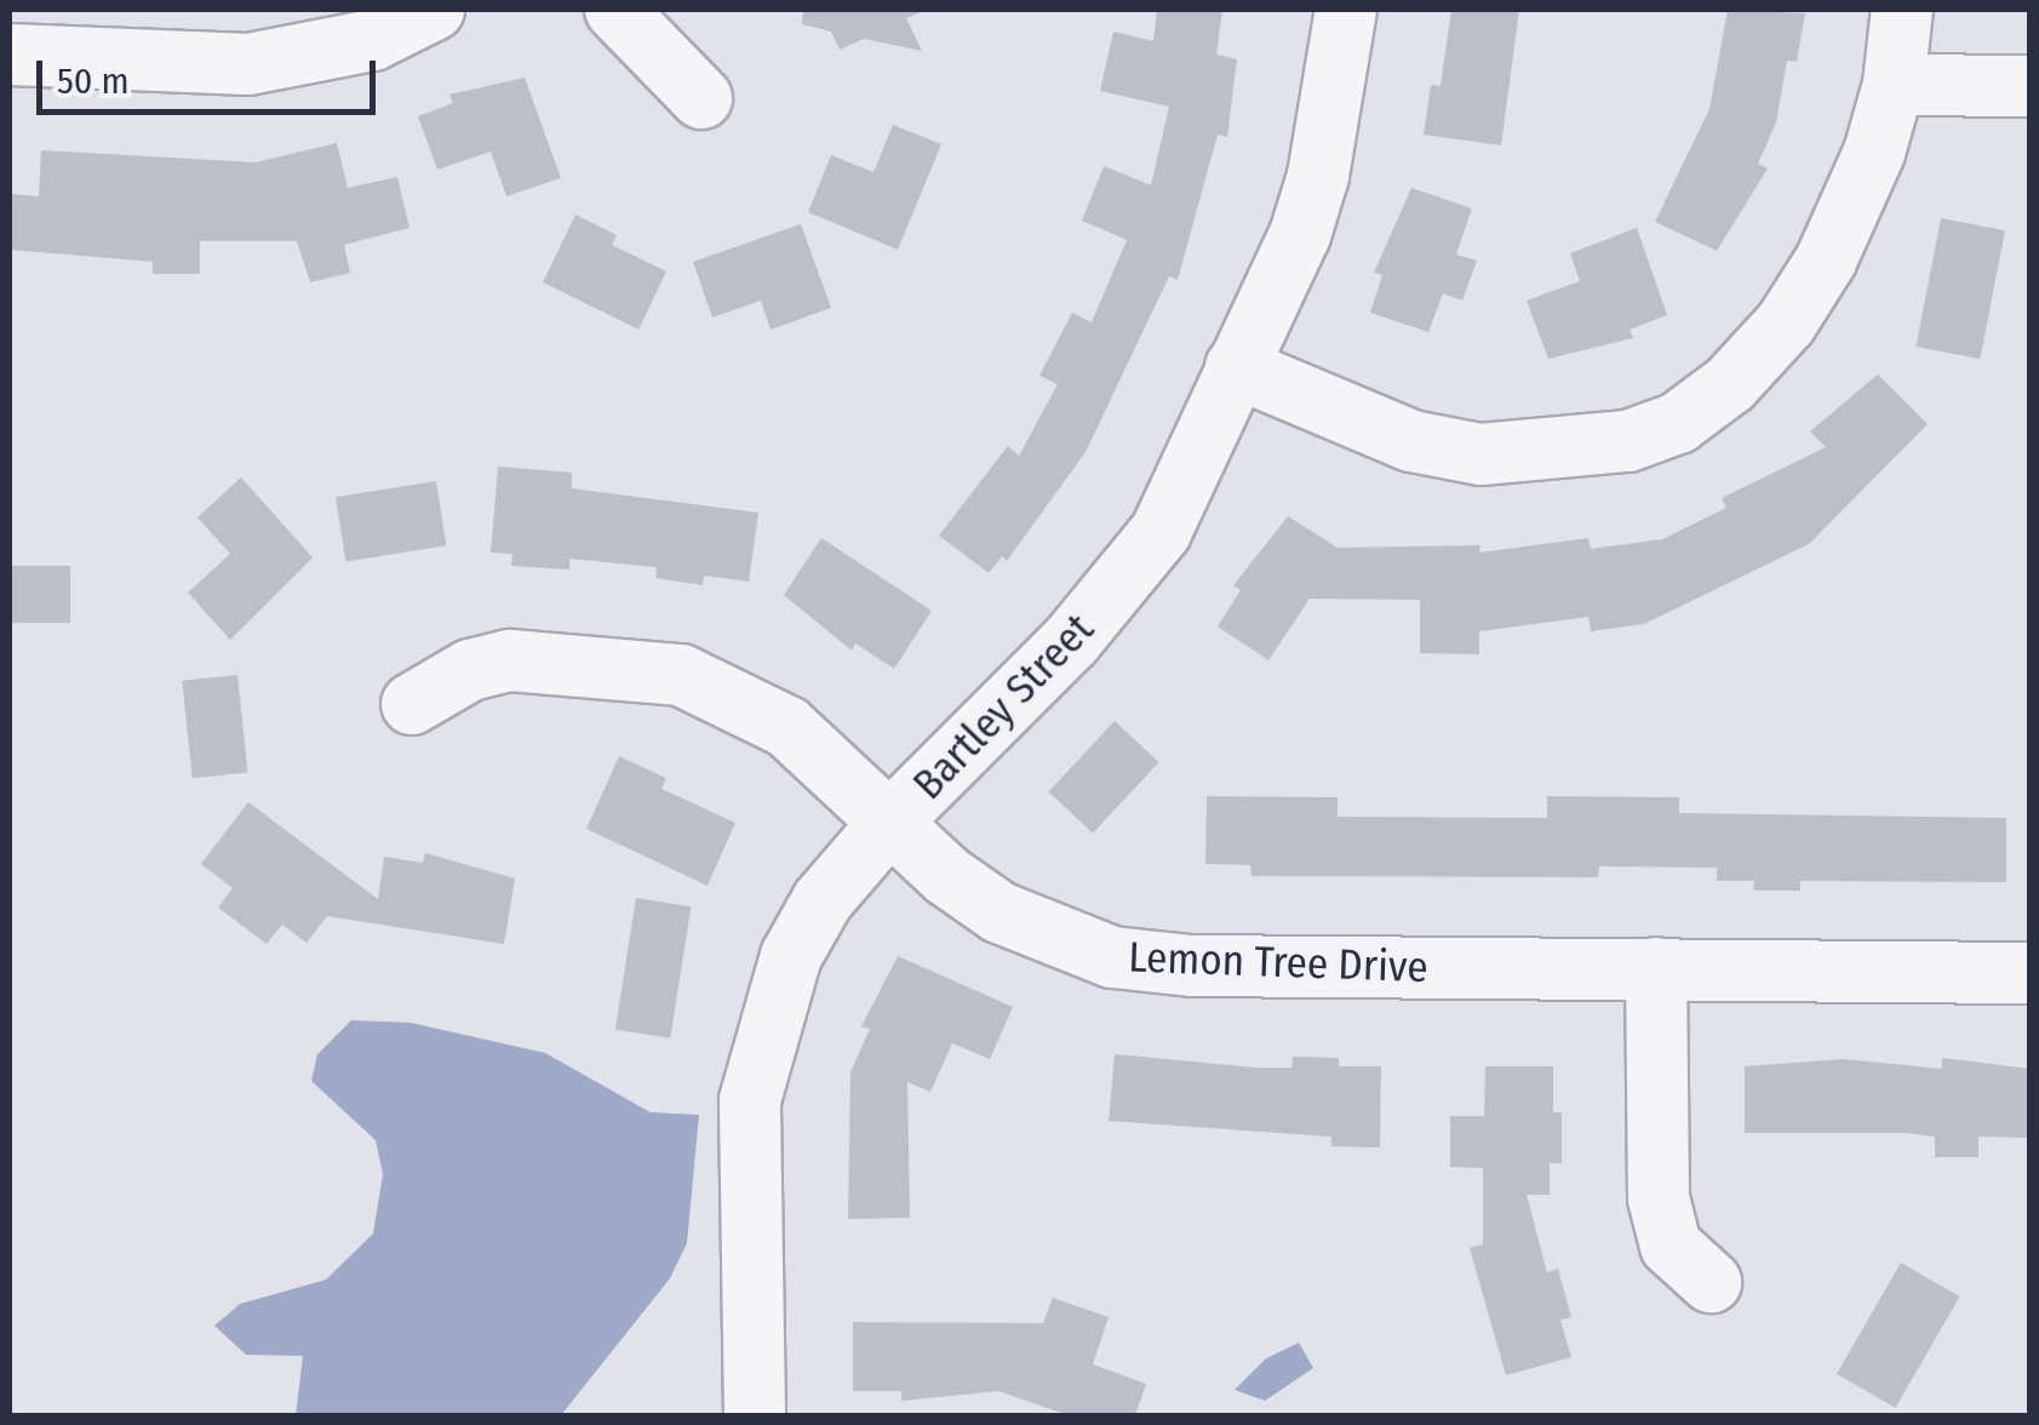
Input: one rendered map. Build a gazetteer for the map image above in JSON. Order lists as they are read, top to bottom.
{
  "streets": {
    "street": ["Bartley Street", "Lemon Tree Drive"]
  },
  "crossings": [
    ["Bartley Street", "Lemon Tree Drive"]
  ],
  "scale_bar": "50 m"
}
